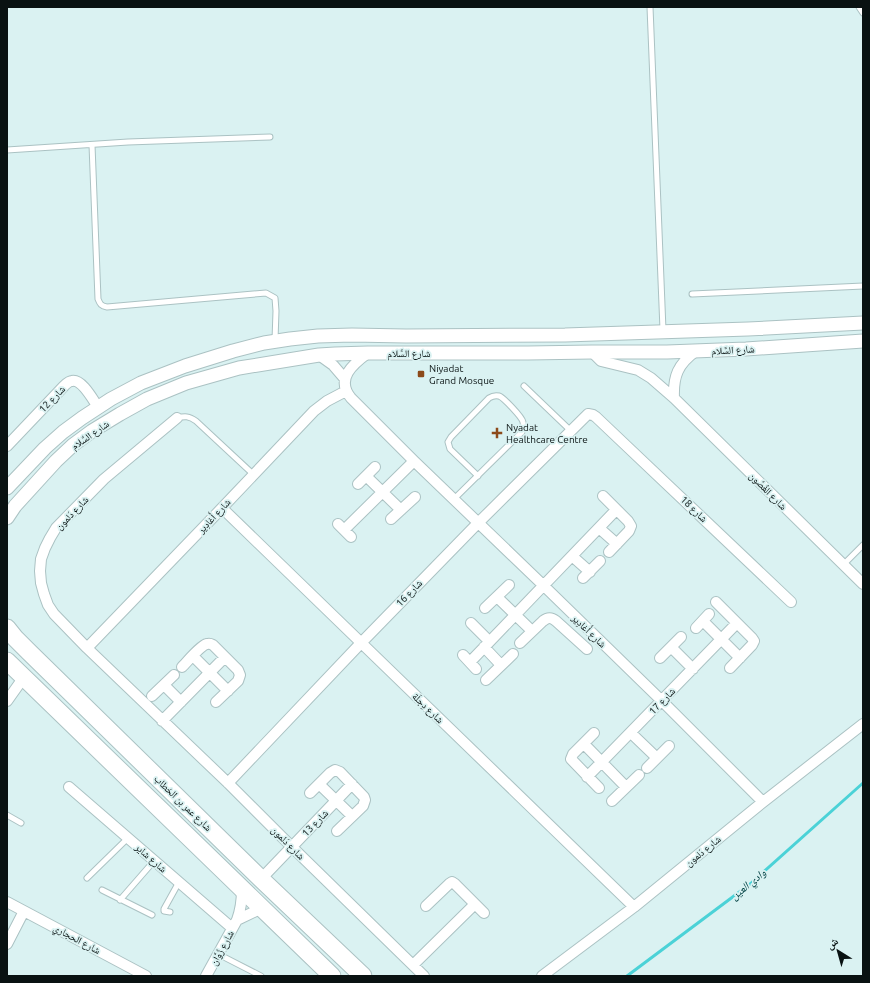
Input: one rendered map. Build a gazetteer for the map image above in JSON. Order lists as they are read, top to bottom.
{
  "streets": {
    "main road": ["شارع عمر بن الخطاب"],
    "street": [
      "شارع السَّلام",
      "شارع 12",
      "شارع الغُصُون",
      "شارع 18",
      "شارع دَلمون",
      "شارع أَغادِير",
      "شارع 16",
      "شارع 17",
      "شارع دِجلَة",
      "شارع 13",
      "شارع شاير",
      "شارع الحجاري",
      "شارع زُوَّان"
    ]
  },
  "crossings": [
    ["شارع السَّلام", "شارع 12"],
    ["شارع السَّلام", "شارع الغُصُون"],
    ["شارع 18", "شارع 16"],
    ["شارع دَلمون", "شارع أَغادِير"],
    ["شارع دَلمون", "شارع 16"],
    ["شارع دَلمون", "شارع دِجلَة"],
    ["شارع دَلمون", "شارع 13"],
    ["شارع أَغادِير", "شارع 16"],
    ["شارع أَغادِير", "شارع 17"],
    ["شارع أَغادِير", "شارع دِجلَة"],
    ["شارع 16", "شارع دِجلَة"],
    ["شارع عمر بن الخطاب", "شارع 13"],
    ["شارع عمر بن الخطاب", "شارع زُوَّان"],
    ["شارع شاير", "شارع زُوَّان"]
  ],
  "water": ["وادي العين"],
  "places": {
    "transit": ["Niyadat Grand Mosque"],
    "health": ["Nyadat Healthcare Centre"]
  },
  "north": "top left"
}
